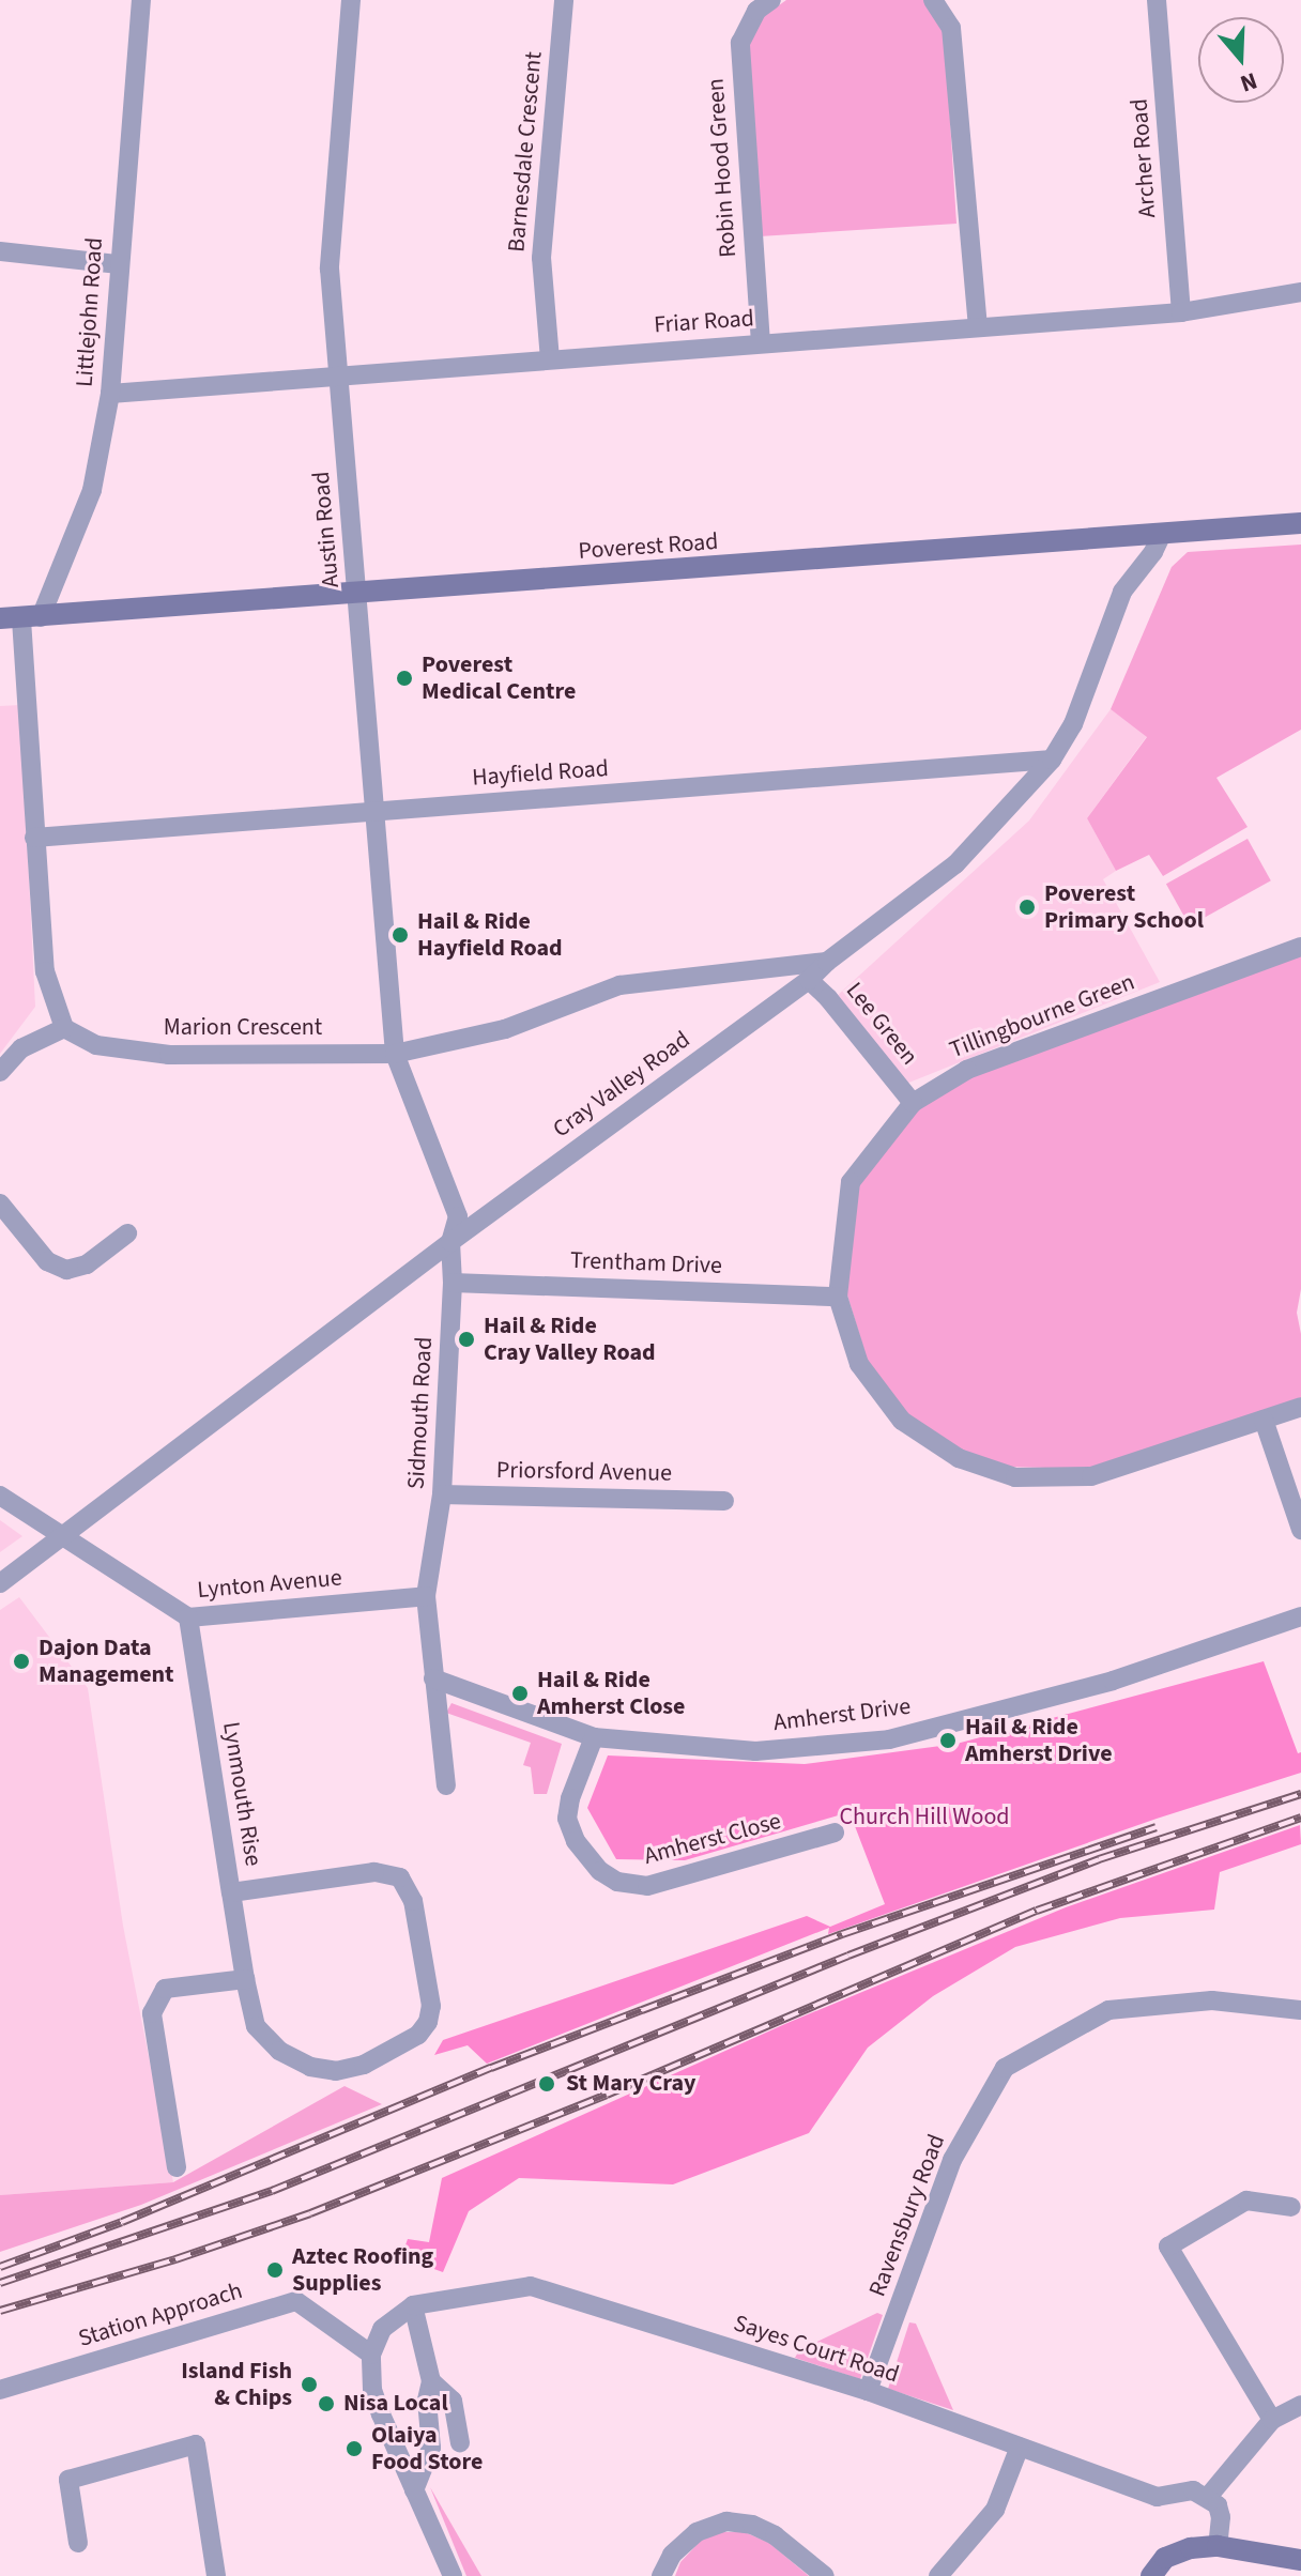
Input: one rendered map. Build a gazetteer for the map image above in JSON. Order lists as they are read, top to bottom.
{
  "streets": {
    "street": [
      "Barnesdale Crescent",
      "Archer Road",
      "Robin Hood Green",
      "Littlejohn Road",
      "Friar Road",
      "Austin Road",
      "Poverest Road",
      "Hayfield Road",
      "Tillingbourne Green",
      "Lee Green",
      "Marion Crescent",
      "Cray Valley Road",
      "Trentham Drive",
      "Sidmouth Road",
      "Priorsford Avenue",
      "Lynton Avenue",
      "Amherst Drive",
      "Lynmouth Rise",
      "Amherst Close",
      "Ravensbury Road",
      "Station Approach",
      "Sayes Court Road"
    ]
  },
  "crossings": [
    ["Barnesdale Crescent", "Friar Road"],
    ["Archer Road", "Friar Road"],
    ["Robin Hood Green", "Friar Road"],
    ["Littlejohn Road", "Friar Road"],
    ["Littlejohn Road", "Poverest Road"],
    ["Friar Road", "Austin Road"],
    ["Austin Road", "Poverest Road"],
    ["Austin Road", "Hayfield Road"],
    ["Austin Road", "Marion Crescent"],
    ["Austin Road", "Sidmouth Road"],
    ["Poverest Road", "Cray Valley Road"],
    ["Hayfield Road", "Cray Valley Road"],
    ["Tillingbourne Green", "Lee Green"],
    ["Tillingbourne Green", "Trentham Drive"],
    ["Lee Green", "Cray Valley Road"],
    ["Marion Crescent", "Cray Valley Road"],
    ["Marion Crescent", "Sidmouth Road"],
    ["Cray Valley Road", "Sidmouth Road"],
    ["Cray Valley Road", "Lynton Avenue"],
    ["Trentham Drive", "Sidmouth Road"],
    ["Sidmouth Road", "Priorsford Avenue"],
    ["Sidmouth Road", "Lynton Avenue"],
    ["Sidmouth Road", "Amherst Drive"],
    ["Lynton Avenue", "Lynmouth Rise"],
    ["Amherst Drive", "Amherst Close"],
    ["Ravensbury Road", "Sayes Court Road"]
  ],
  "parks": ["Church Hill Wood"],
  "places": [
    "Poverest Medical Centre",
    "Poverest Primary School",
    "Hail & Ride Hayfield Road",
    "Hail & Ride Cray Valley Road",
    "Dajon Data Management",
    "Hail & Ride Amherst Close",
    "Hail & Ride Amherst Drive",
    "St Mary Cray",
    "Aztec Roofing Supplies",
    "Island Fish & Chips",
    "Nisa Local",
    "Olaiya Food Store"
  ],
  "north": "bottom"
}
